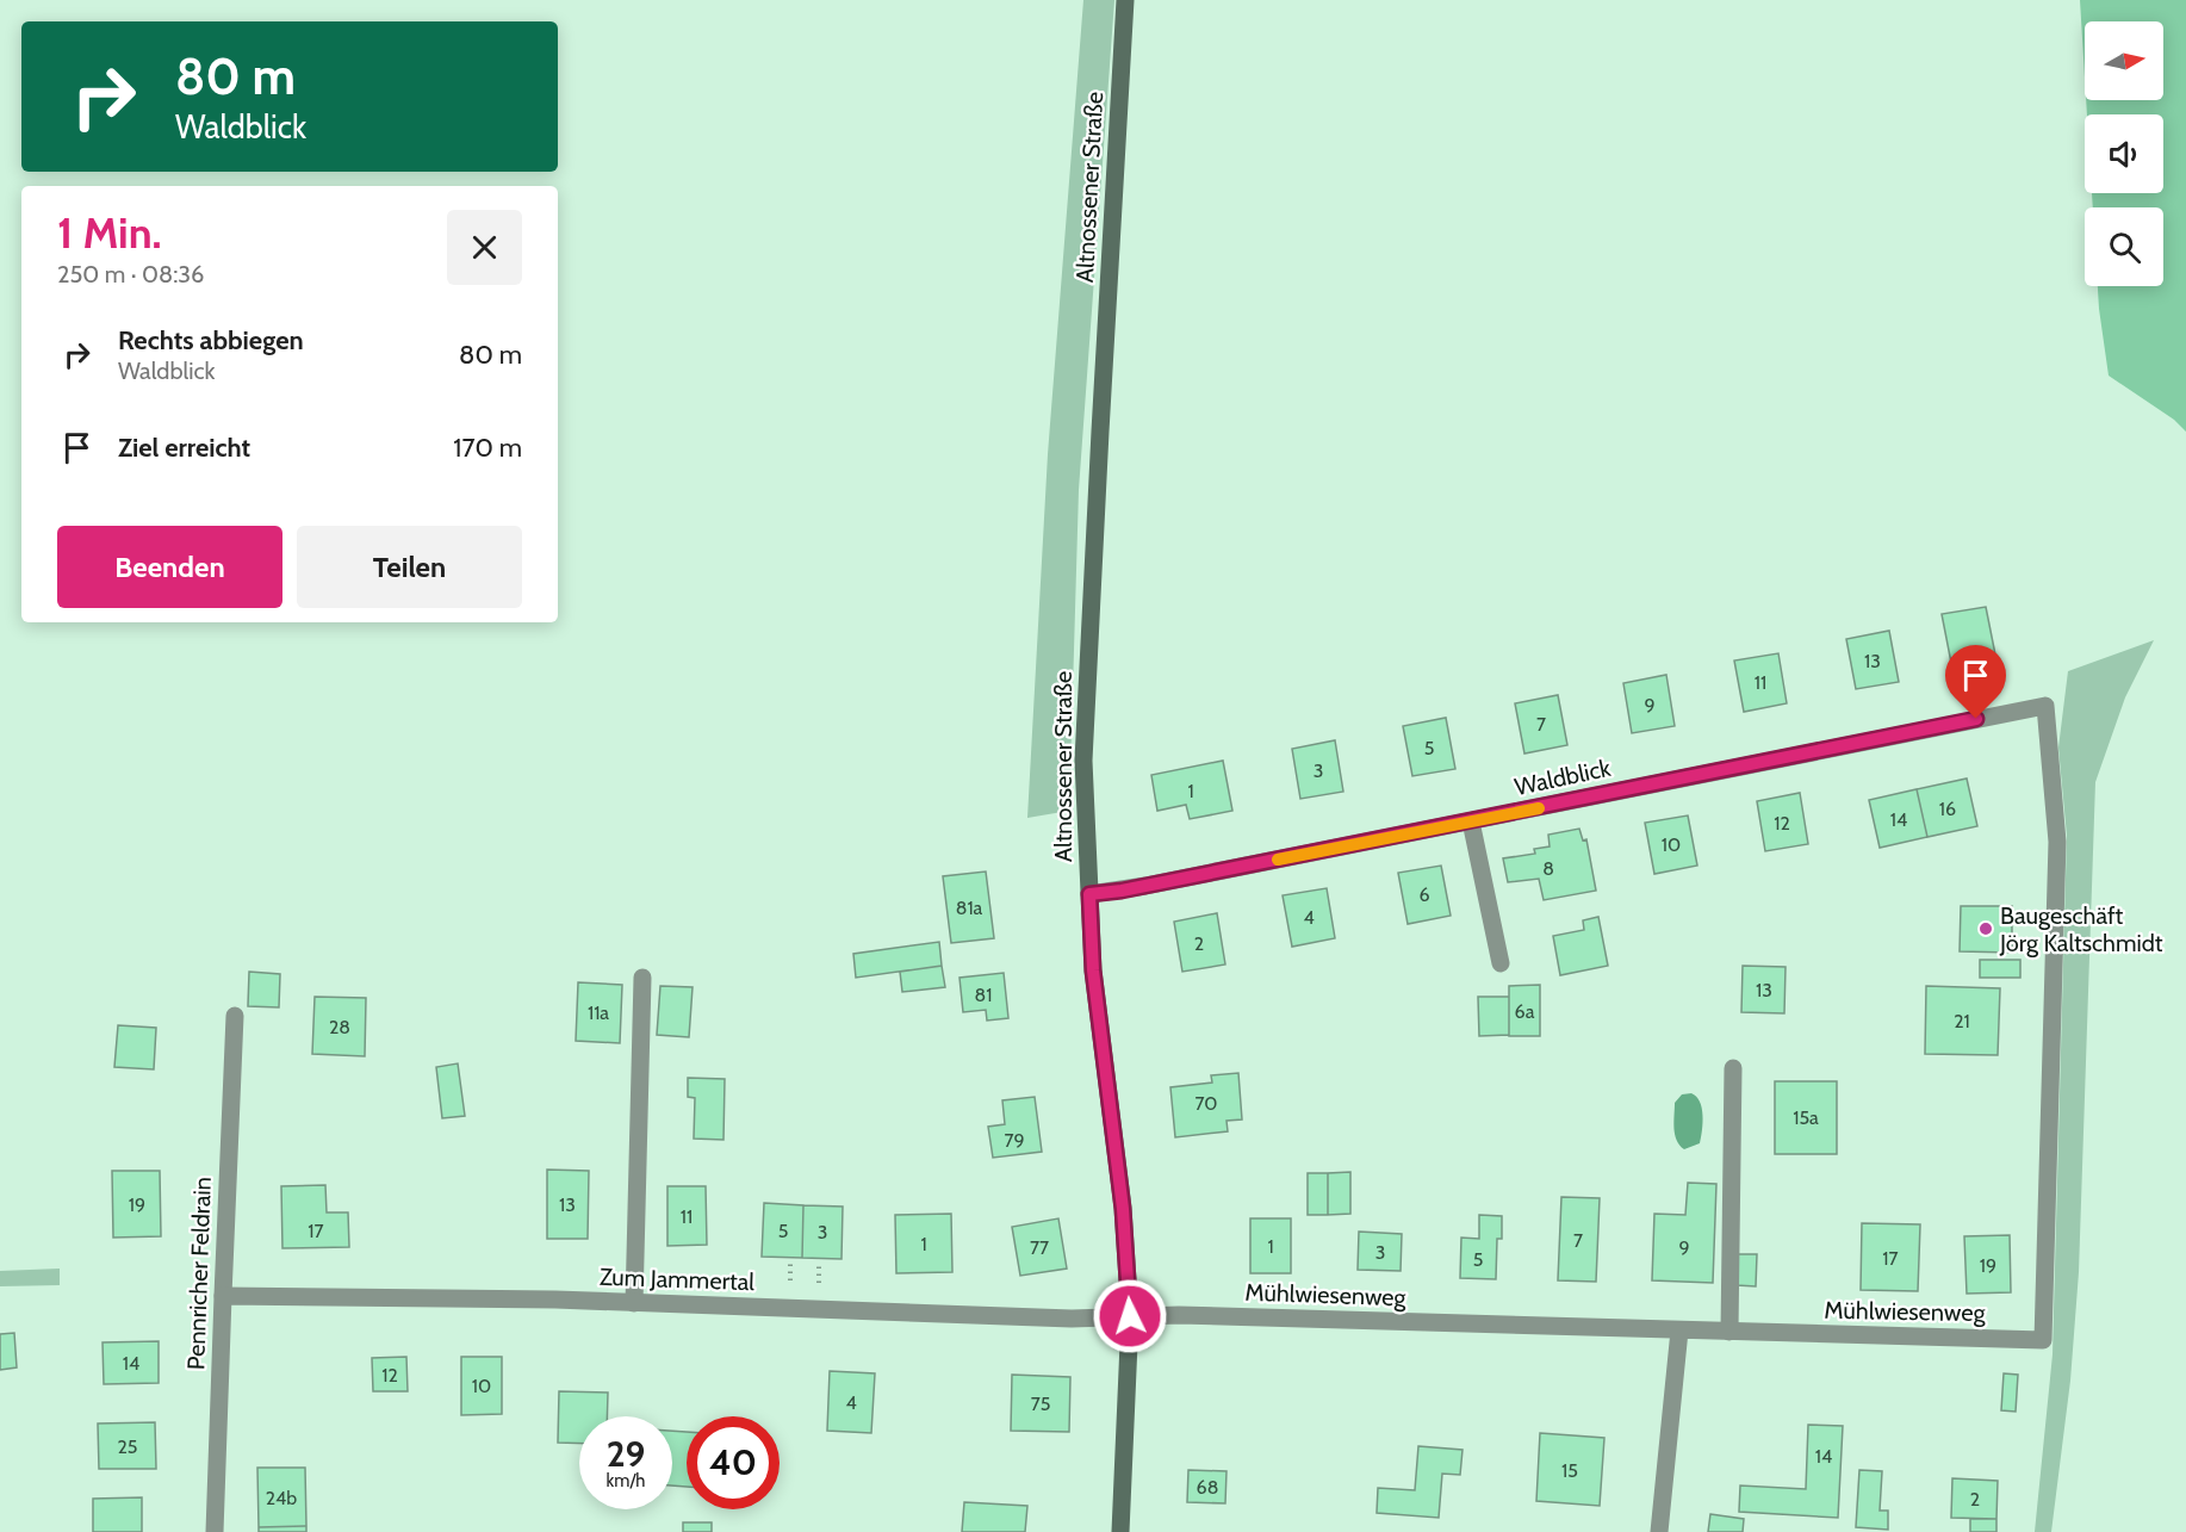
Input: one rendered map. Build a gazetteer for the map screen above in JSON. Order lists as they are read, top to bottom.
{
  "streets": {
    "street": [
      "Altnossener Straße",
      "Waldblick",
      "Pennricher Feldrain",
      "Zum Jammertal",
      "Mühlwiesenweg"
    ]
  },
  "crossings": [
    ["Altnossener Straße", "Waldblick"],
    ["Altnossener Straße", "Zum Jammertal"],
    ["Altnossener Straße", "Mühlwiesenweg"],
    ["Waldblick", "Mühlwiesenweg"],
    ["Pennricher Feldrain", "Zum Jammertal"],
    ["Zum Jammertal", "Mühlwiesenweg"]
  ],
  "places": ["Baugeschäft Jörg Kaltschmidt"],
  "house_numbers": [
    "13",
    "11",
    "9",
    "7",
    "5",
    "3",
    "1",
    "16",
    "14",
    "12",
    "10",
    "8",
    "6",
    "81a",
    "4",
    "2",
    "13",
    "81",
    "6a",
    "11a",
    "21",
    "28",
    "70",
    "15a",
    "79",
    "19",
    "13",
    "11",
    "17",
    "5",
    "3",
    "7",
    "1",
    "1",
    "77",
    "9",
    "3",
    "17",
    "5",
    "19",
    "14",
    "12",
    "10",
    "4",
    "75",
    "25",
    "14",
    "15",
    "68",
    "24b",
    "2"
  ],
  "north": "right",
  "page": {
    "turn": ["80 m", "Waldblick"],
    "heading": ["1 Min.", "250 m · 08:36"],
    "list": [
      {
        "name": "Rechts abbiegen",
        "note": "Waldblick",
        "value": "80 m"
      },
      {
        "name": "Ziel erreicht",
        "value": "170 m"
      }
    ],
    "buttons": ["Beenden", "Teilen"],
    "speed": "29 km/h",
    "limit": "40"
  }
}
